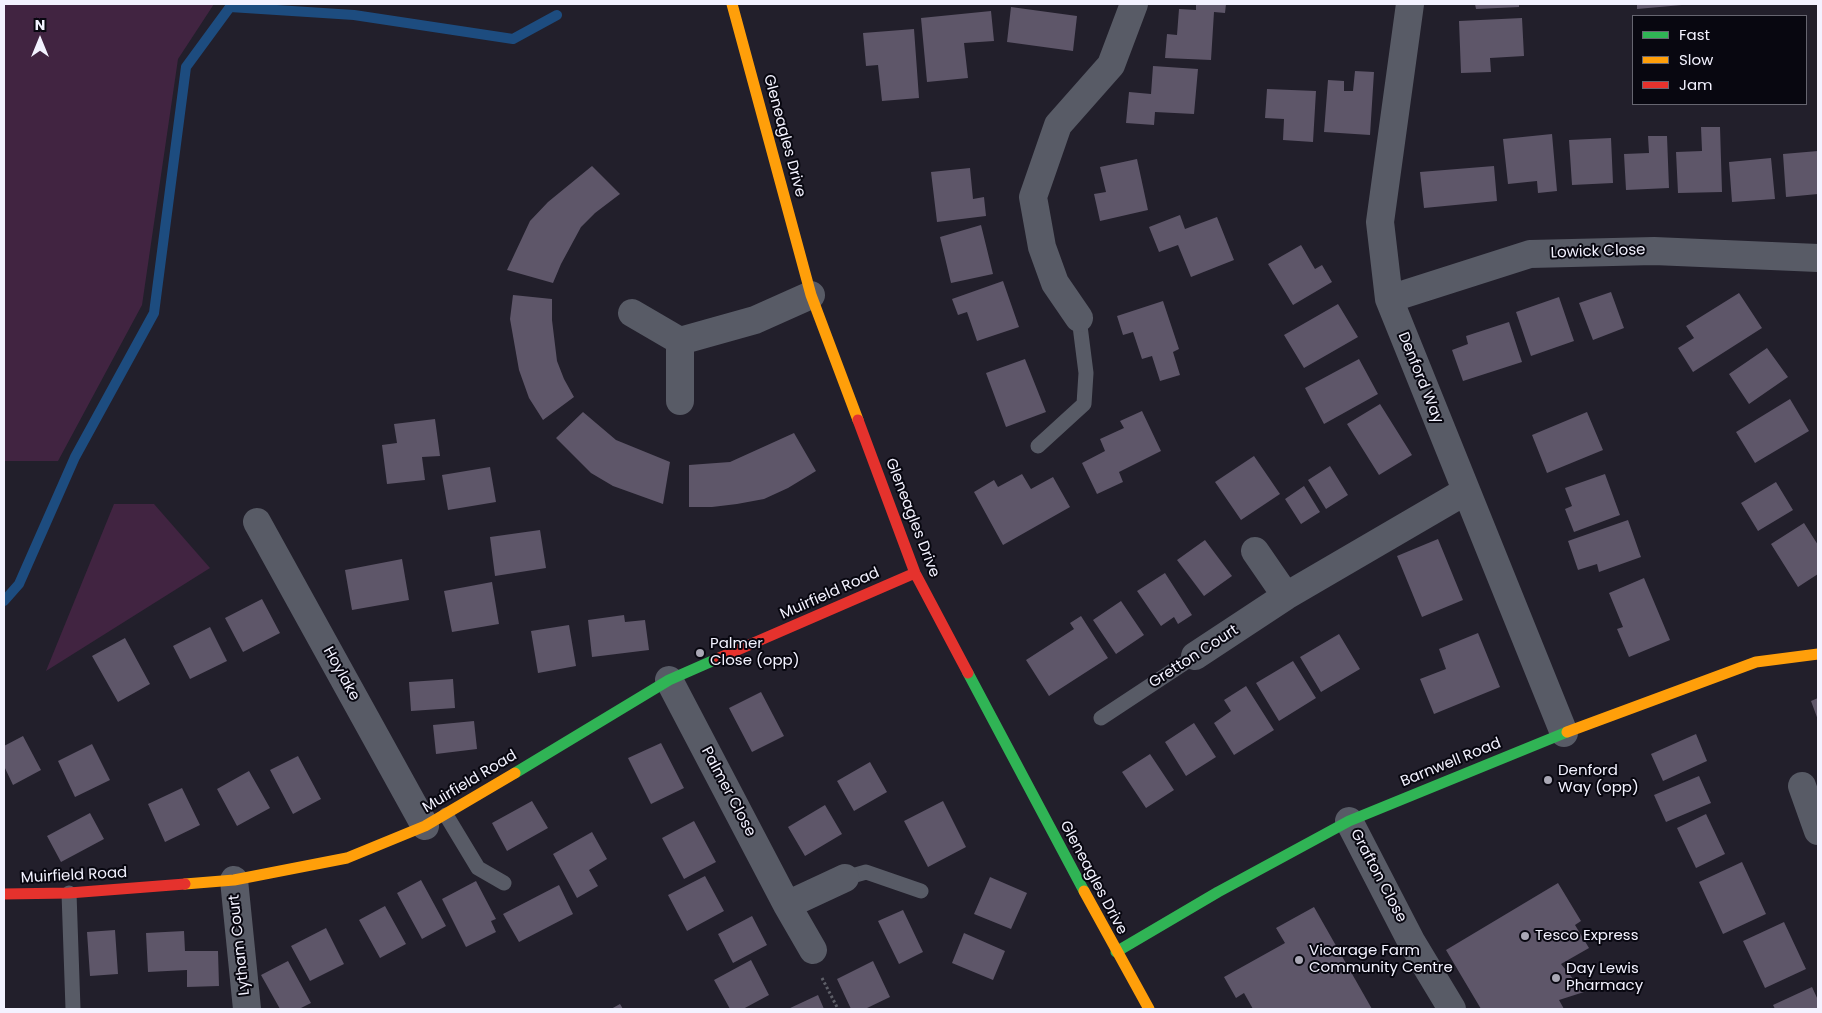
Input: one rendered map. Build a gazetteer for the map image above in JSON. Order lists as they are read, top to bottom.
{
  "streets": {
    "street": [
      "Gleneagles Drive",
      "Lowick Close",
      "Denford Way",
      "Muirfield Road",
      "Gretton Court",
      "Hoylake",
      "Barnwell Road",
      "Palmer Close",
      "Grafton Close",
      "Lytham Court"
    ]
  },
  "crossings": [
    ["Gleneagles Drive", "Muirfield Road"],
    ["Gleneagles Drive", "Barnwell Road"],
    ["Lowick Close", "Denford Way"],
    ["Denford Way", "Gretton Court"],
    ["Denford Way", "Barnwell Road"],
    ["Muirfield Road", "Hoylake"],
    ["Muirfield Road", "Palmer Close"],
    ["Muirfield Road", "Lytham Court"],
    ["Barnwell Road", "Grafton Close"]
  ],
  "places": [
    "Palmer Close (opp)",
    "Denford Way (opp)",
    "Tesco Express",
    "Vicarage Farm Community Centre",
    "Day Lewis Pharmacy"
  ],
  "legend": ["Fast", "Slow", "Jam"],
  "north": "top"
}
